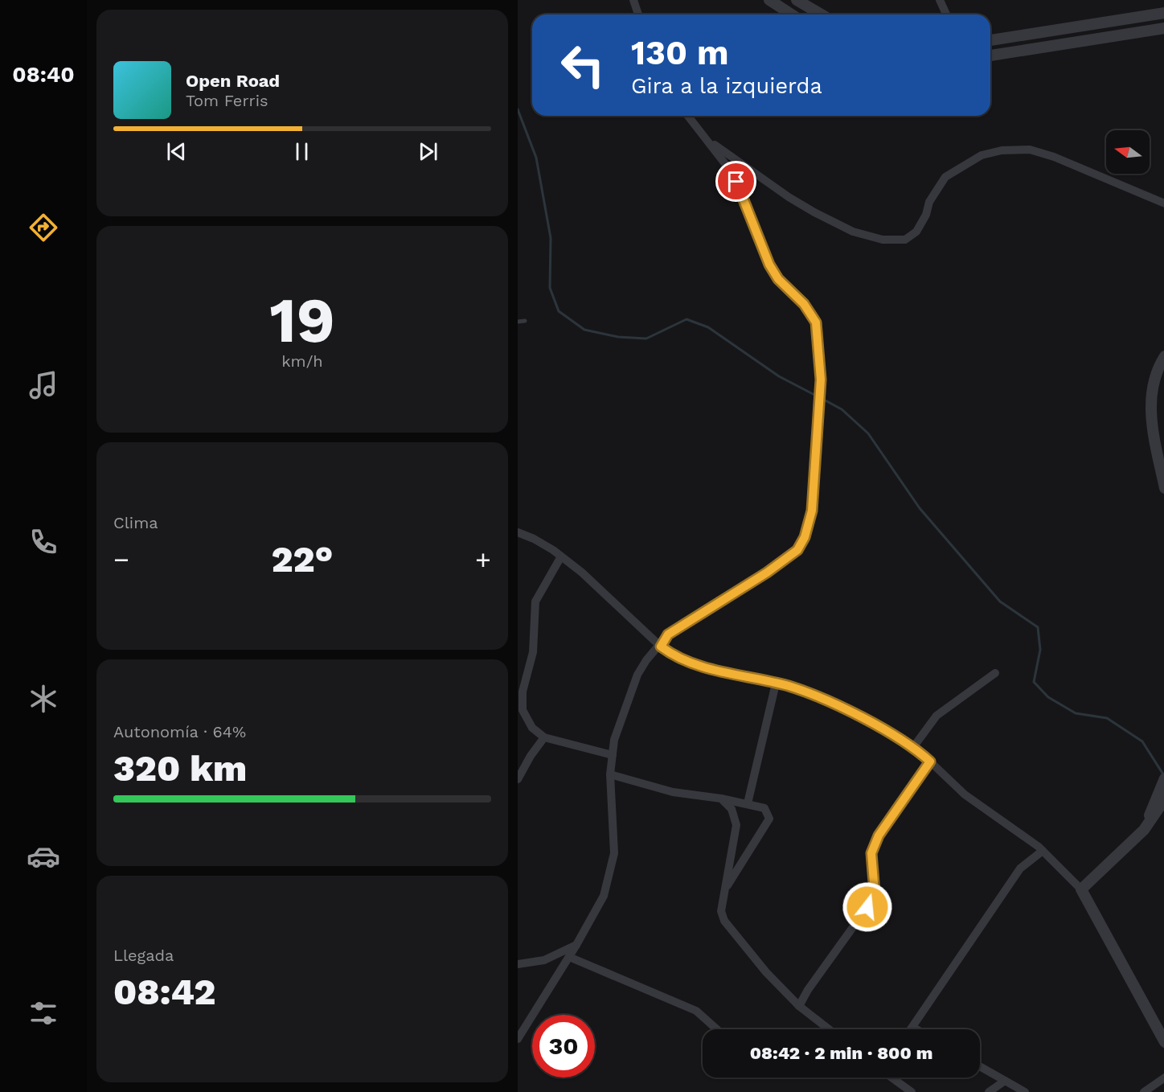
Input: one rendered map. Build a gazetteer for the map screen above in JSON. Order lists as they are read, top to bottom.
{
  "north": "left",
  "page": {
    "tabs": "08:40",
    "turn": ["130 m", "Gira a la izquierda"],
    "song": ["Open Road", "Tom Ferris"],
    "tile": [
      ["19", "km/h"],
      "Clima",
      ["Autonomía · 64%", "320 km"],
      ["Llegada", "08:42"]
    ],
    "heat": ["−", "22°", "+"],
    "limit": "30",
    "trip": "08:42 · 2 min · 800 m"
  }
}
